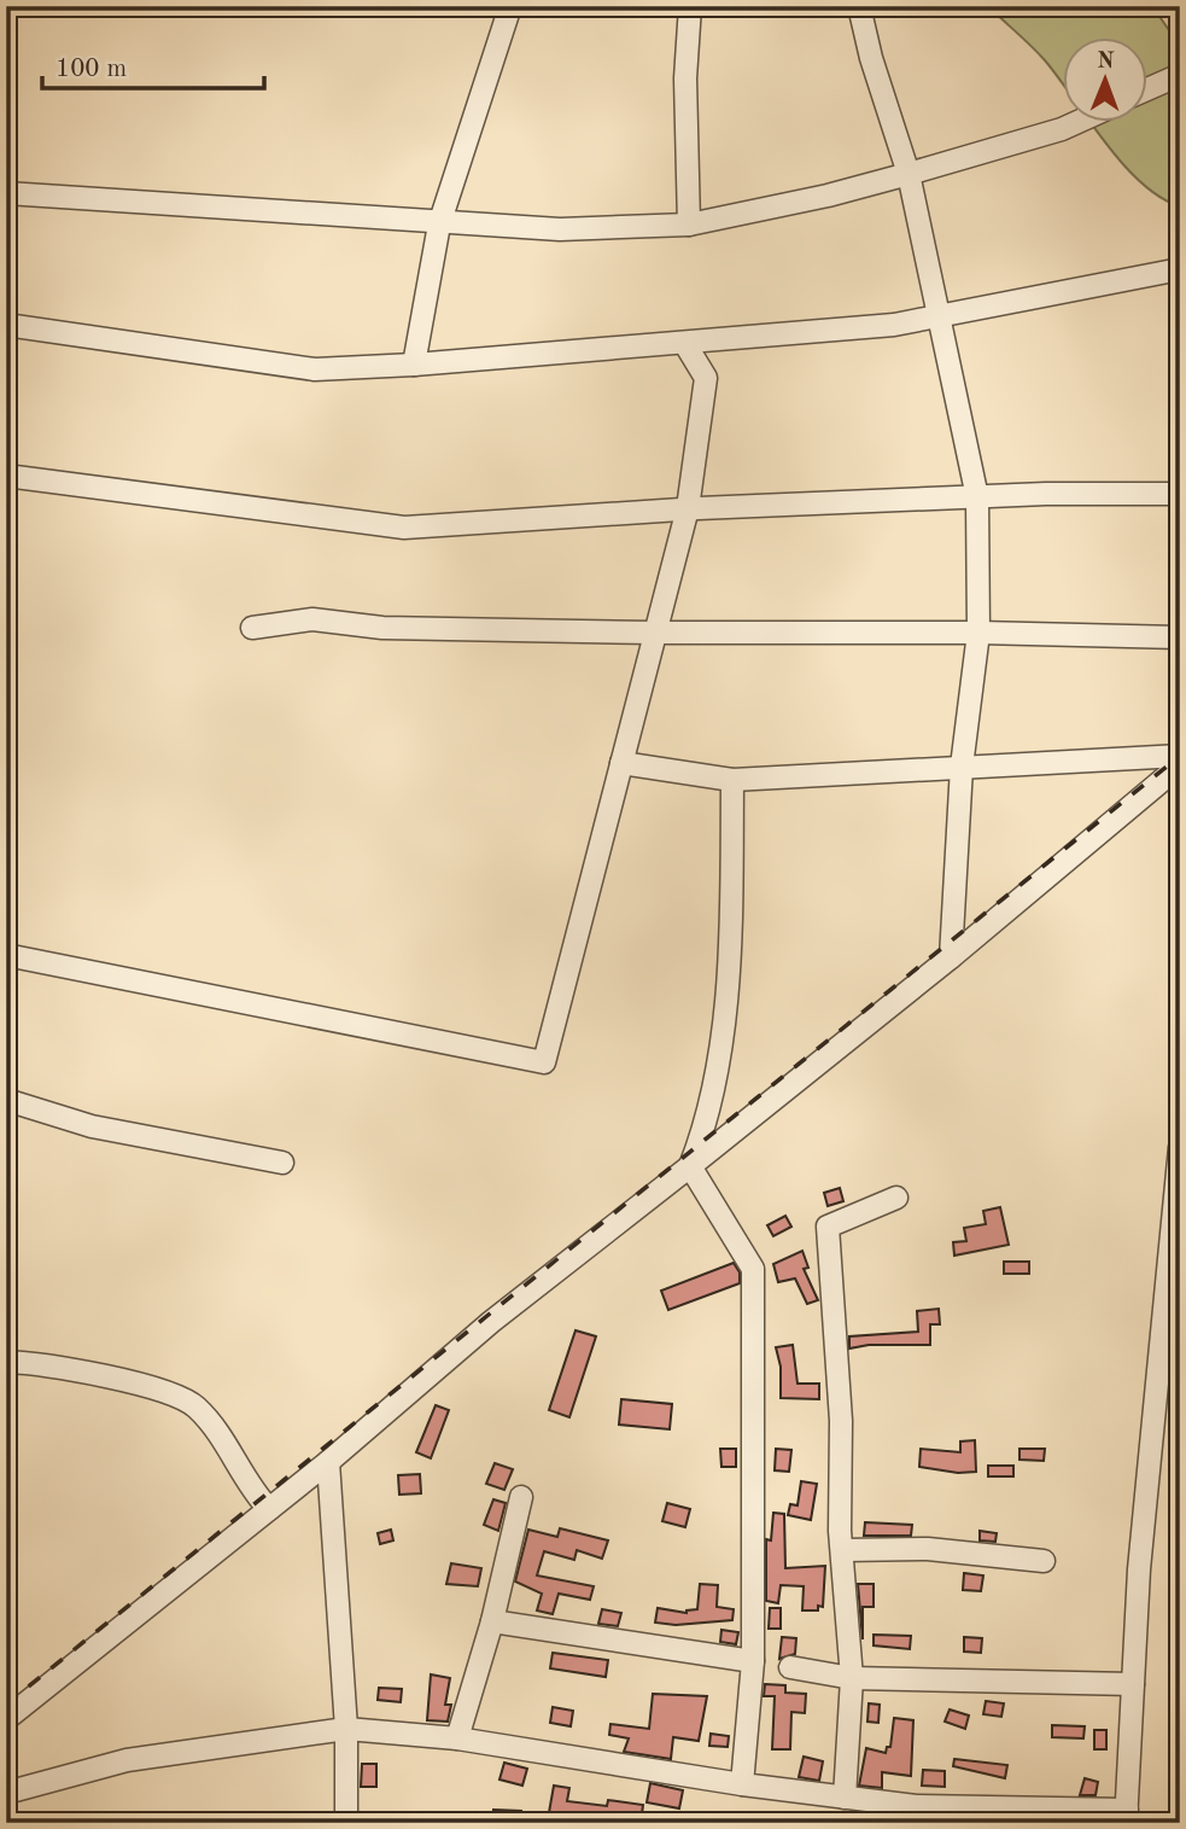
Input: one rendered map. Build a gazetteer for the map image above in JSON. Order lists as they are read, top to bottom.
{
  "scale_bar": "100 m",
  "north": "top"
}
